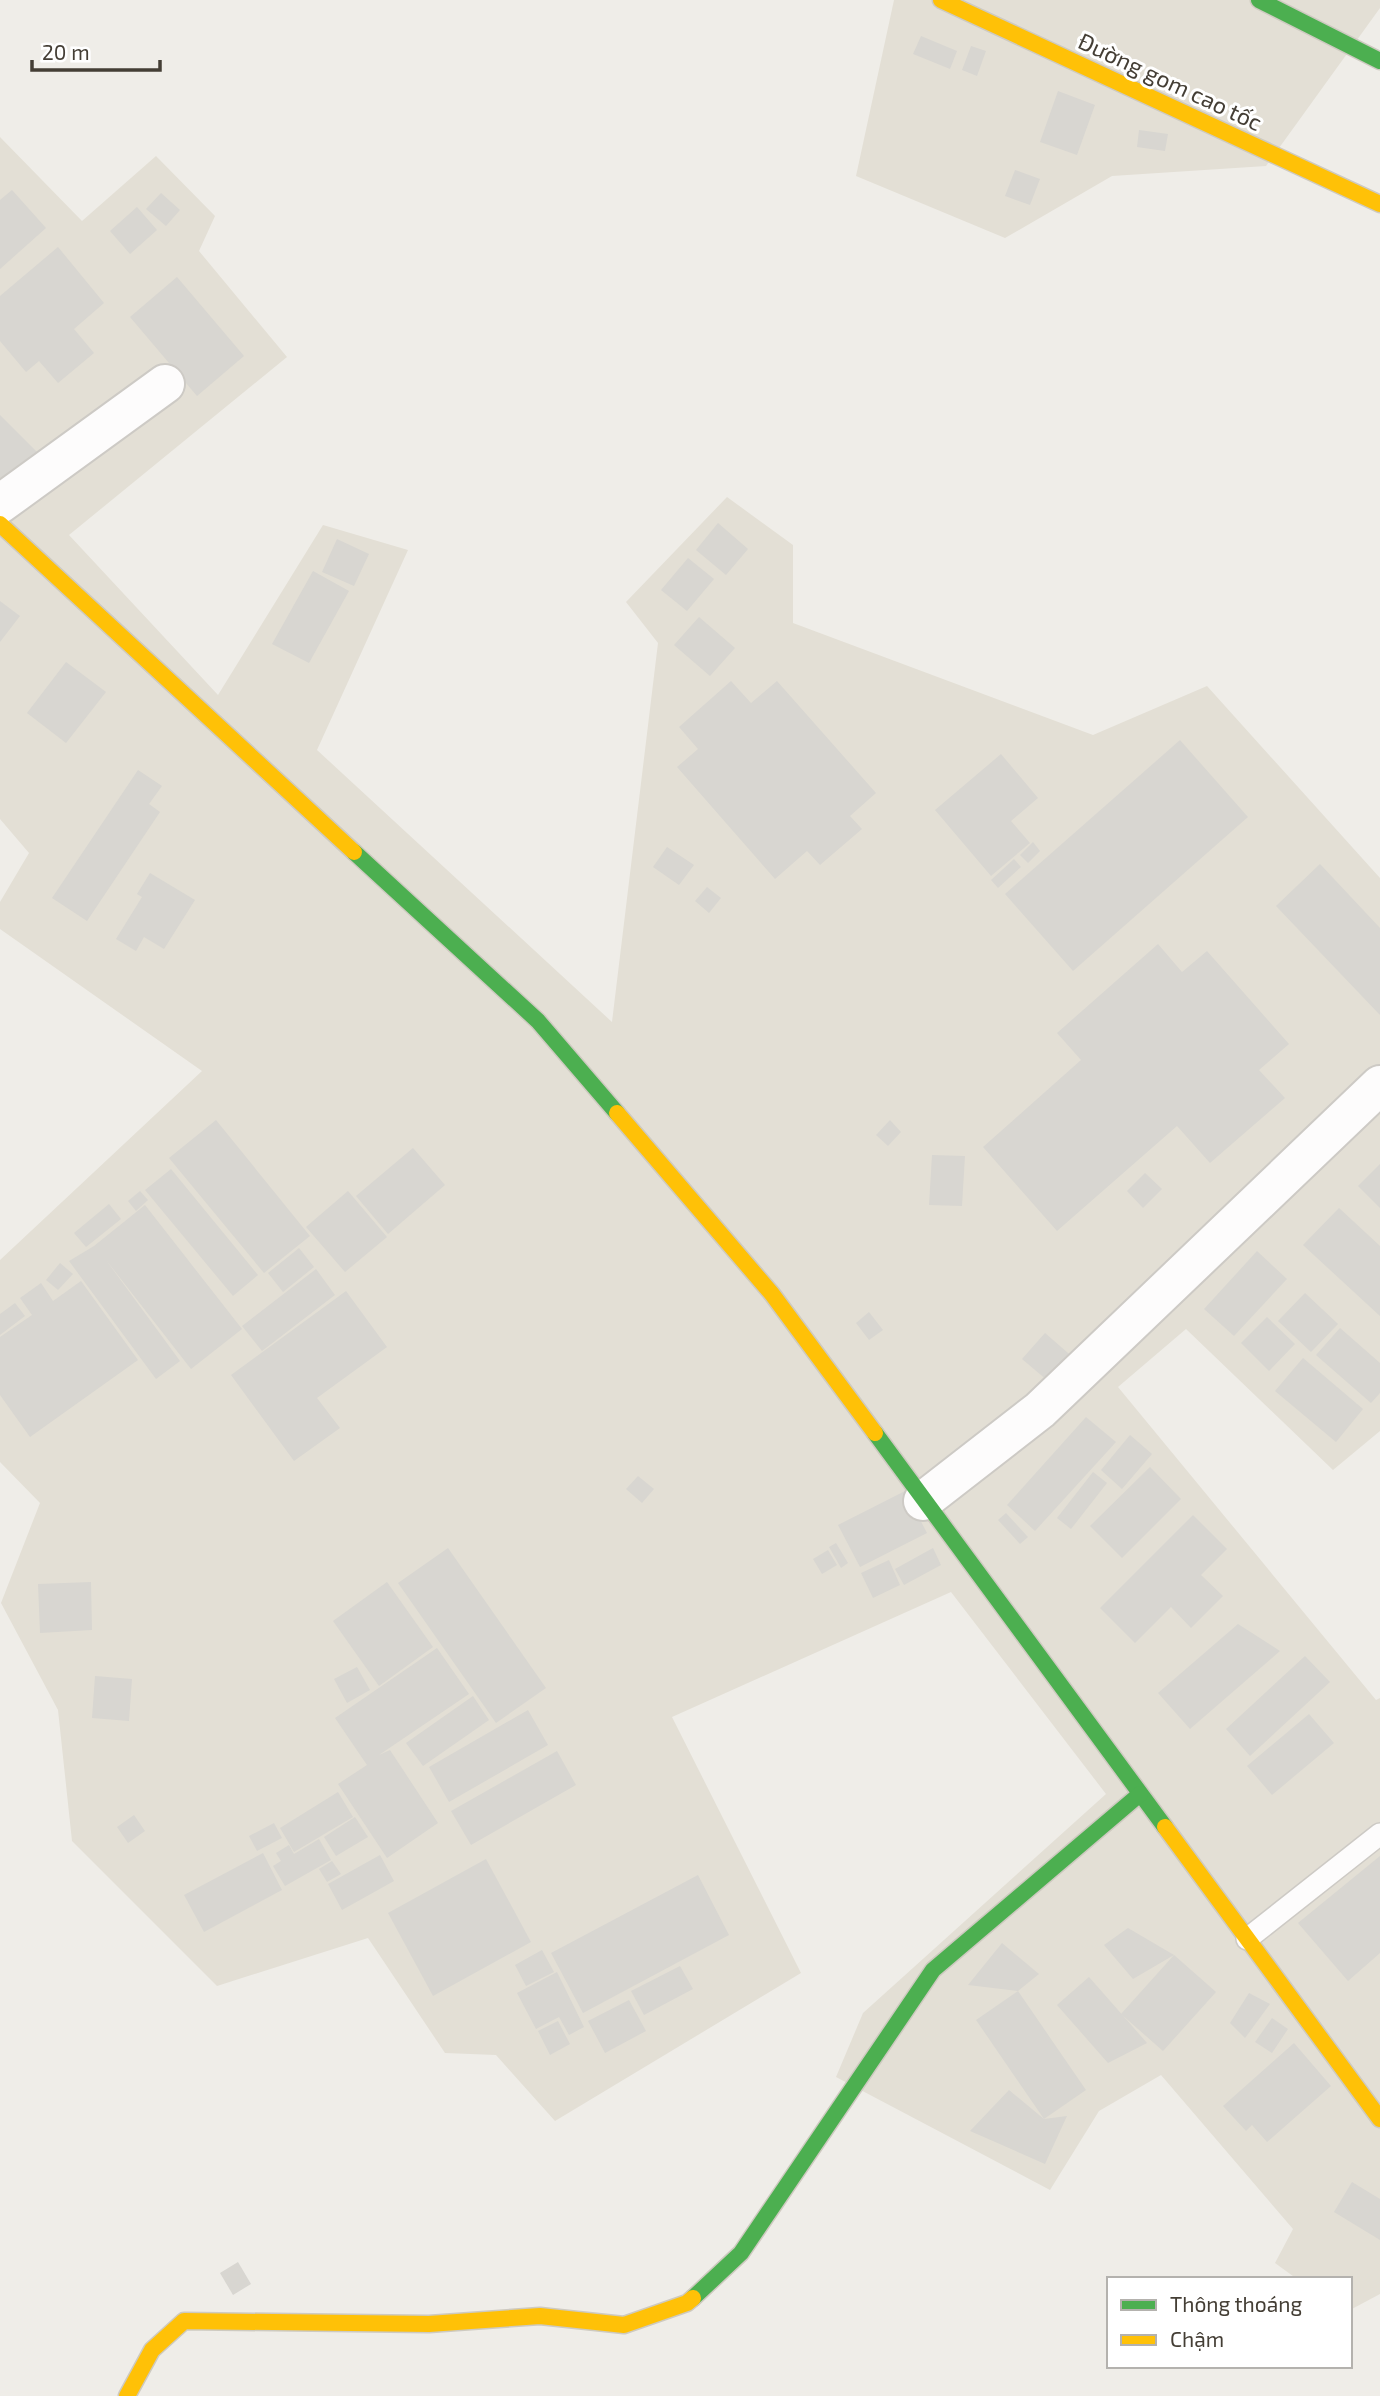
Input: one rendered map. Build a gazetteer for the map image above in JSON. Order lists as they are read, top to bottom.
{
  "streets": {
    "main road": ["Đường gom cao tốc"]
  },
  "legend": ["Thông thoáng", "Chậm"],
  "scale_bar": "20 m"
}
